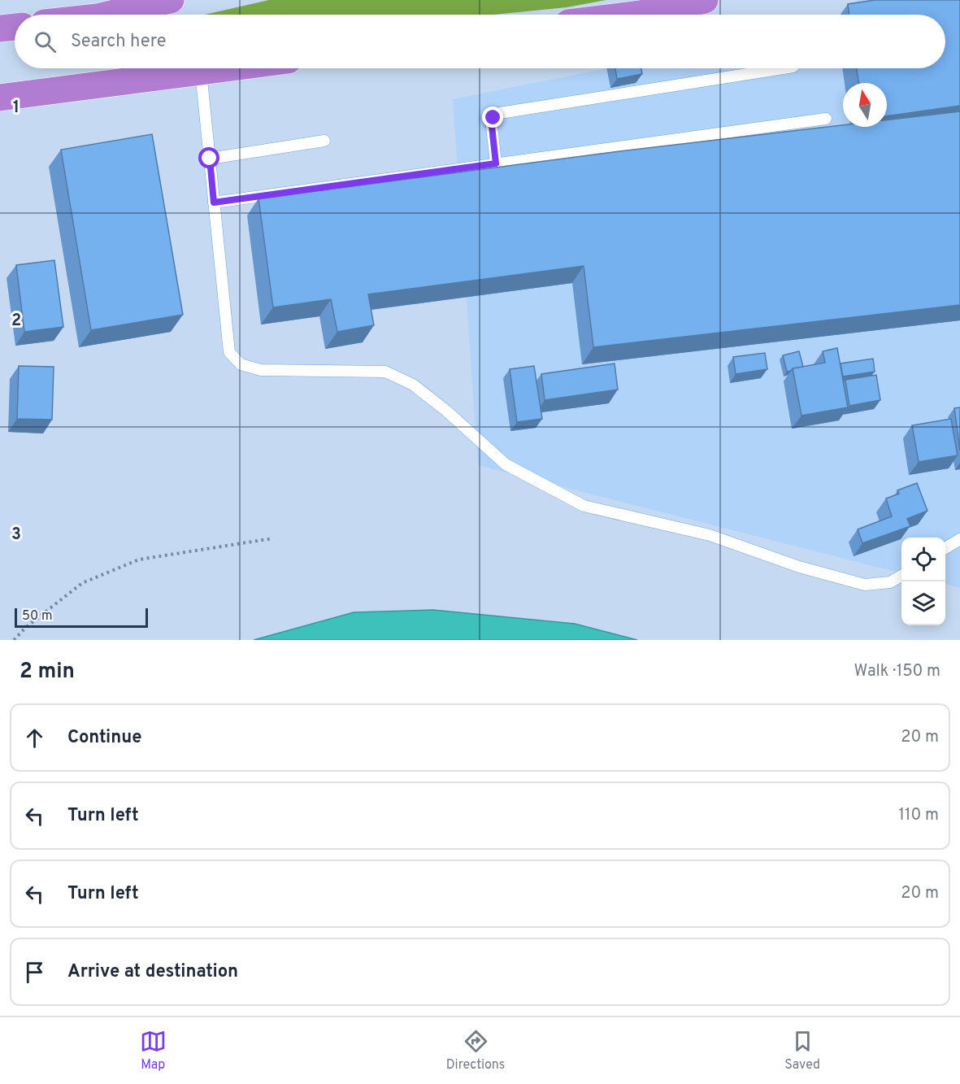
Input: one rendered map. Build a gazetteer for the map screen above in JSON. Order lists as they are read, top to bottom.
{
  "scale_bar": "50 m",
  "north": "top",
  "page": {
    "search": "Search here",
    "scale": "50 m",
    "heading": ["2 min", "Walk · 150 m"],
    "list": [
      ["Continue", "20 m"],
      ["Turn left", "110 m"],
      ["Turn left", "20 m"],
      "Arrive at destination"
    ],
    "nav": ["Map", "Directions", "Saved"]
  },
  "grid": {
    "rows": ["1", "2", "3"]
  }
}
